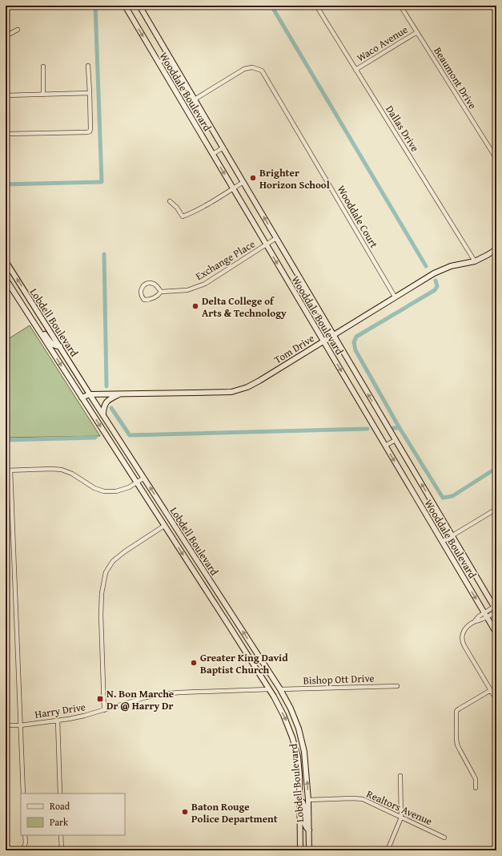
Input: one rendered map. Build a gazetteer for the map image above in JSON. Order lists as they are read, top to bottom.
{
  "streets": {
    "street": [
      "Waco Avenue",
      "Beaumont Drive",
      "Wooddale Boulevard",
      "Dallas Drive",
      "Wooddale Court",
      "Exchange Place",
      "Lobdell Boulevard",
      "Tom Drive",
      "Bishop Ott Drive",
      "Harry Drive",
      "Realtors Avenue"
    ]
  },
  "crossings": [
    ["Waco Avenue", "Beaumont Drive"],
    ["Waco Avenue", "Dallas Drive"],
    ["Wooddale Boulevard", "Wooddale Court"],
    ["Wooddale Boulevard", "Exchange Place"],
    ["Wooddale Boulevard", "Tom Drive"],
    ["Dallas Drive", "Tom Drive"],
    ["Wooddale Court", "Tom Drive"],
    ["Lobdell Boulevard", "Tom Drive"],
    ["Lobdell Boulevard", "Bishop Ott Drive"],
    ["Lobdell Boulevard", "Harry Drive"],
    ["Lobdell Boulevard", "Realtors Avenue"]
  ],
  "places": {
    "other": [
      "Brighter Horizon School",
      "Delta College of Arts & Technology",
      "Greater King David Baptist Church",
      "Baton Rouge Police Department"
    ],
    "transit": ["N. Bon Marche Dr @ Harry Dr"]
  },
  "legend": ["Road", "Park"]
}
